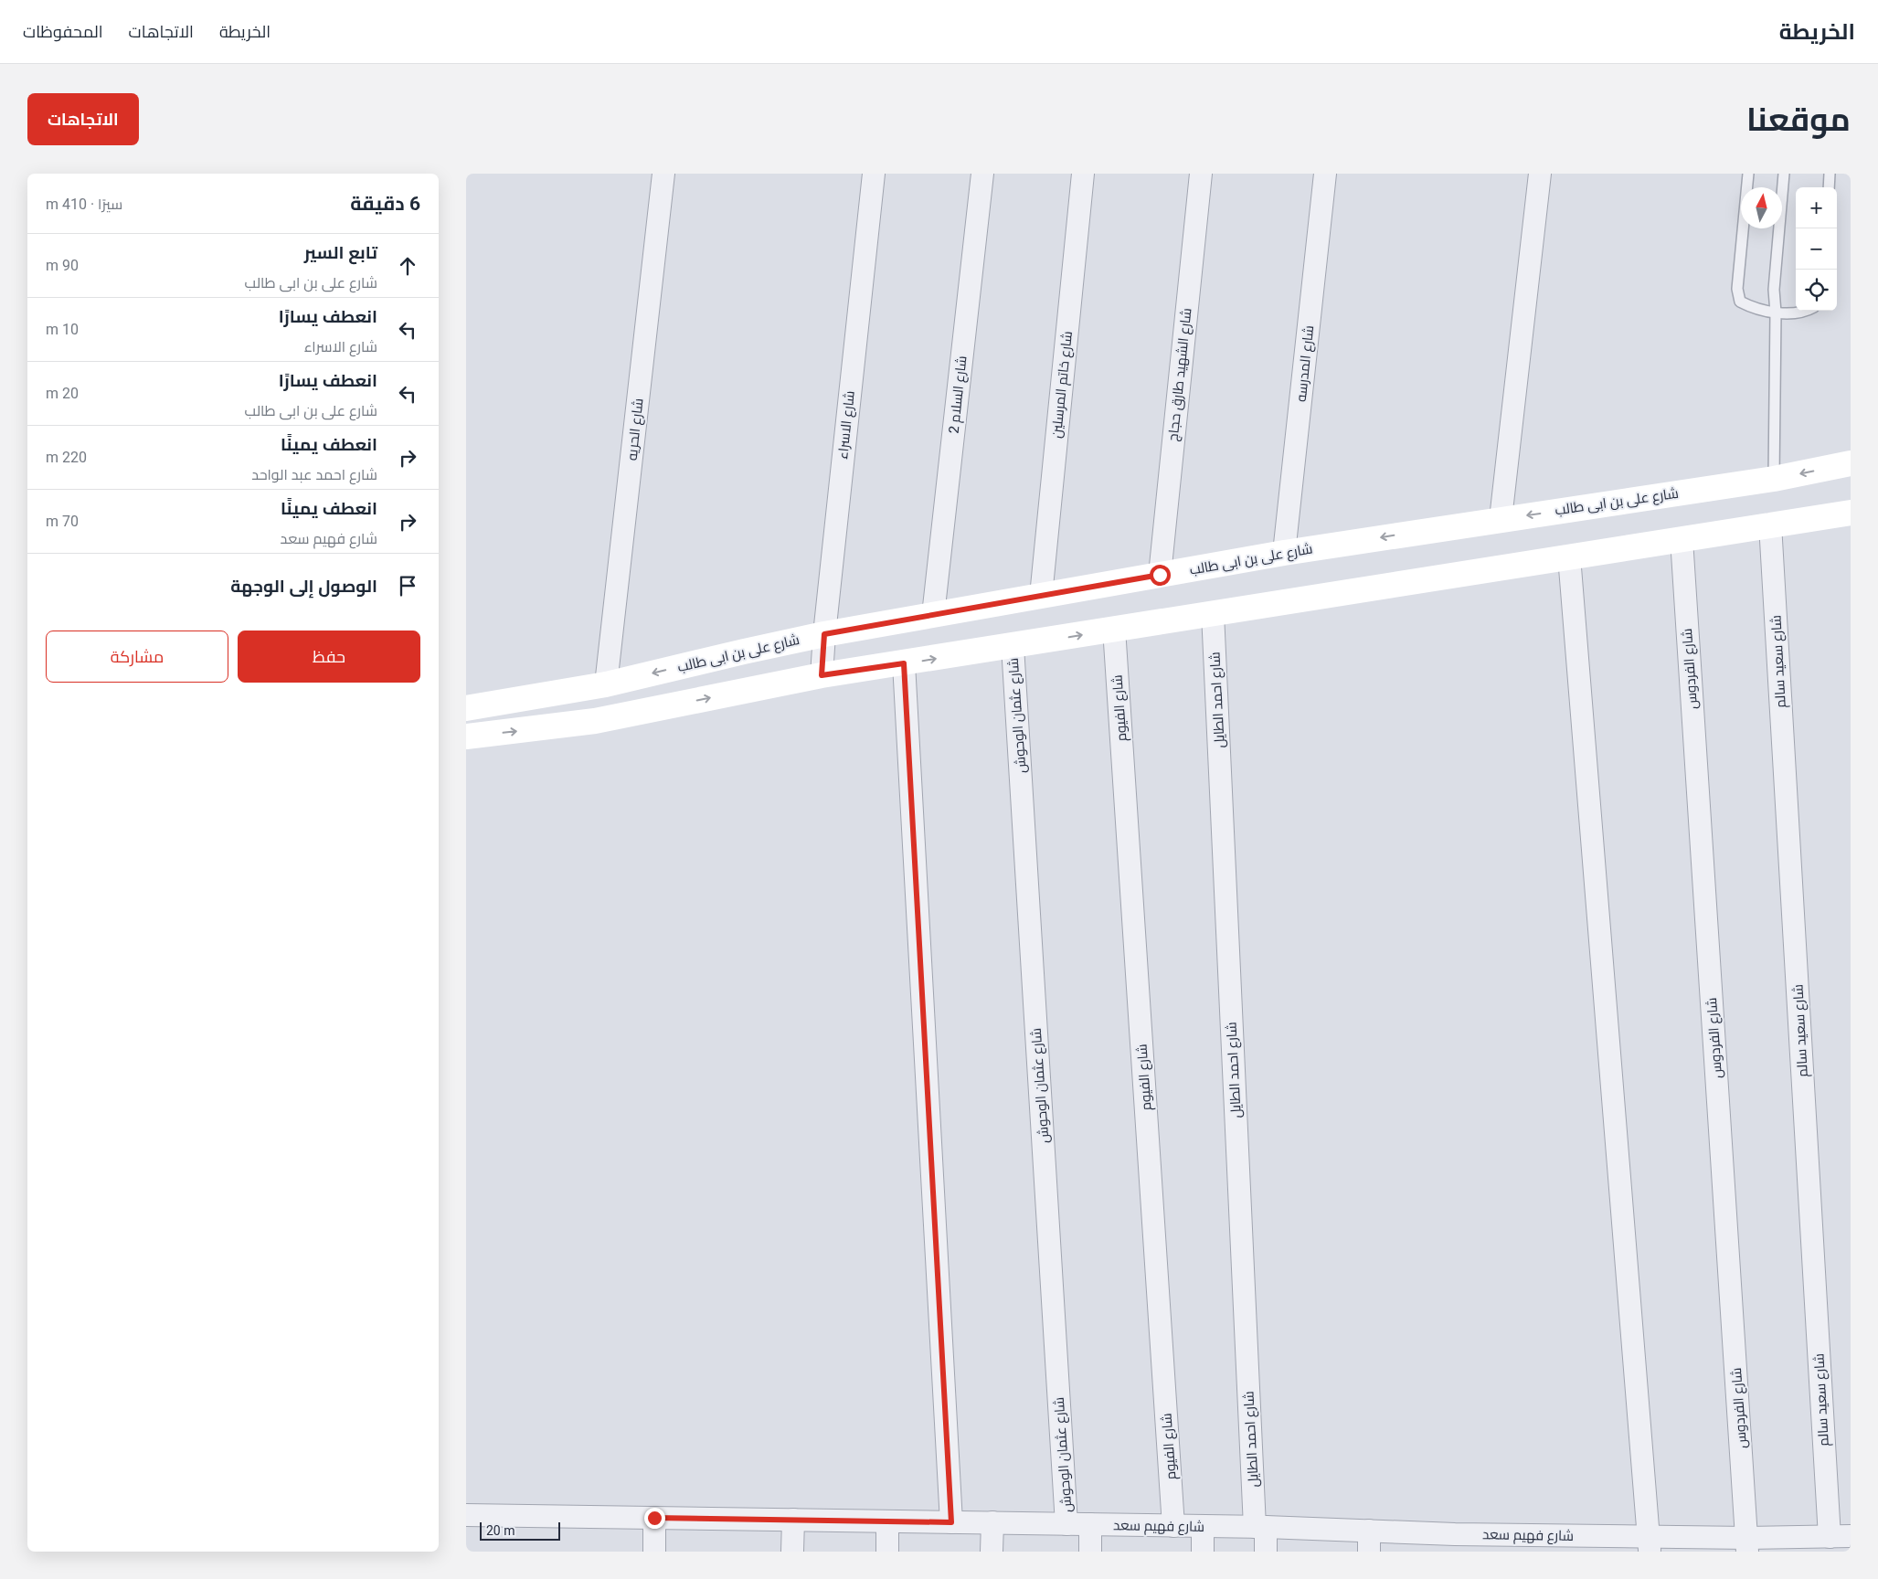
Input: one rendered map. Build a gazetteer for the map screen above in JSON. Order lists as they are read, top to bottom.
{
  "streets": {
    "street": [
      "شارع المدرسه",
      "شارع الشهيد طارق حجاج",
      "شارع خاتم المرسلين",
      "شارع السلام 2",
      "شارع الاسراء",
      "شارع الحريه",
      "شارع على بن ابى طالب",
      "شارع سعيد سالم",
      "شارع الفردوس",
      "شارع احمد الطايل",
      "شارع الفيوم",
      "شارع عثمان الوحوش",
      "شارع فهيم سعد"
    ]
  },
  "crossings": [
    ["شارع المدرسه", "شارع على بن ابى طالب"],
    ["شارع الشهيد طارق حجاج", "شارع على بن ابى طالب"],
    ["شارع خاتم المرسلين", "شارع على بن ابى طالب"],
    ["شارع السلام 2", "شارع على بن ابى طالب"],
    ["شارع الاسراء", "شارع على بن ابى طالب"],
    ["شارع الحريه", "شارع على بن ابى طالب"],
    ["شارع سعيد سالم", "شارع فهيم سعد"],
    ["شارع الفردوس", "شارع فهيم سعد"],
    ["شارع احمد الطايل", "شارع فهيم سعد"],
    ["شارع الفيوم", "شارع فهيم سعد"],
    ["شارع عثمان الوحوش", "شارع فهيم سعد"]
  ],
  "scale_bar": "20 m",
  "north": "top",
  "page": {
    "header": "الخريطة",
    "nav": ["الخريطة", "الاتجاهات", "المحفوظات"],
    "title": "موقعنا",
    "buttons": [
      "الاتجاهات",
      ["حفظ", "مشاركة"]
    ],
    "heading": ["6 دقيقة", "سيرًا · 410 m"],
    "map_buttons": ["+", "−"],
    "list": [
      ["تابع السير", "شارع على بن ابى طالب", "90 m"],
      ["انعطف يسارًا", "شارع الاسراء", "10 m"],
      ["انعطف يسارًا", "شارع على بن ابى طالب", "20 m"],
      ["انعطف يمينًا", "شارع احمد عبد الواحد", "220 m"],
      ["انعطف يمينًا", "شارع فهيم سعد", "70 m"],
      "الوصول إلى الوجهة"
    ],
    "scale": "20 m"
  }
}
